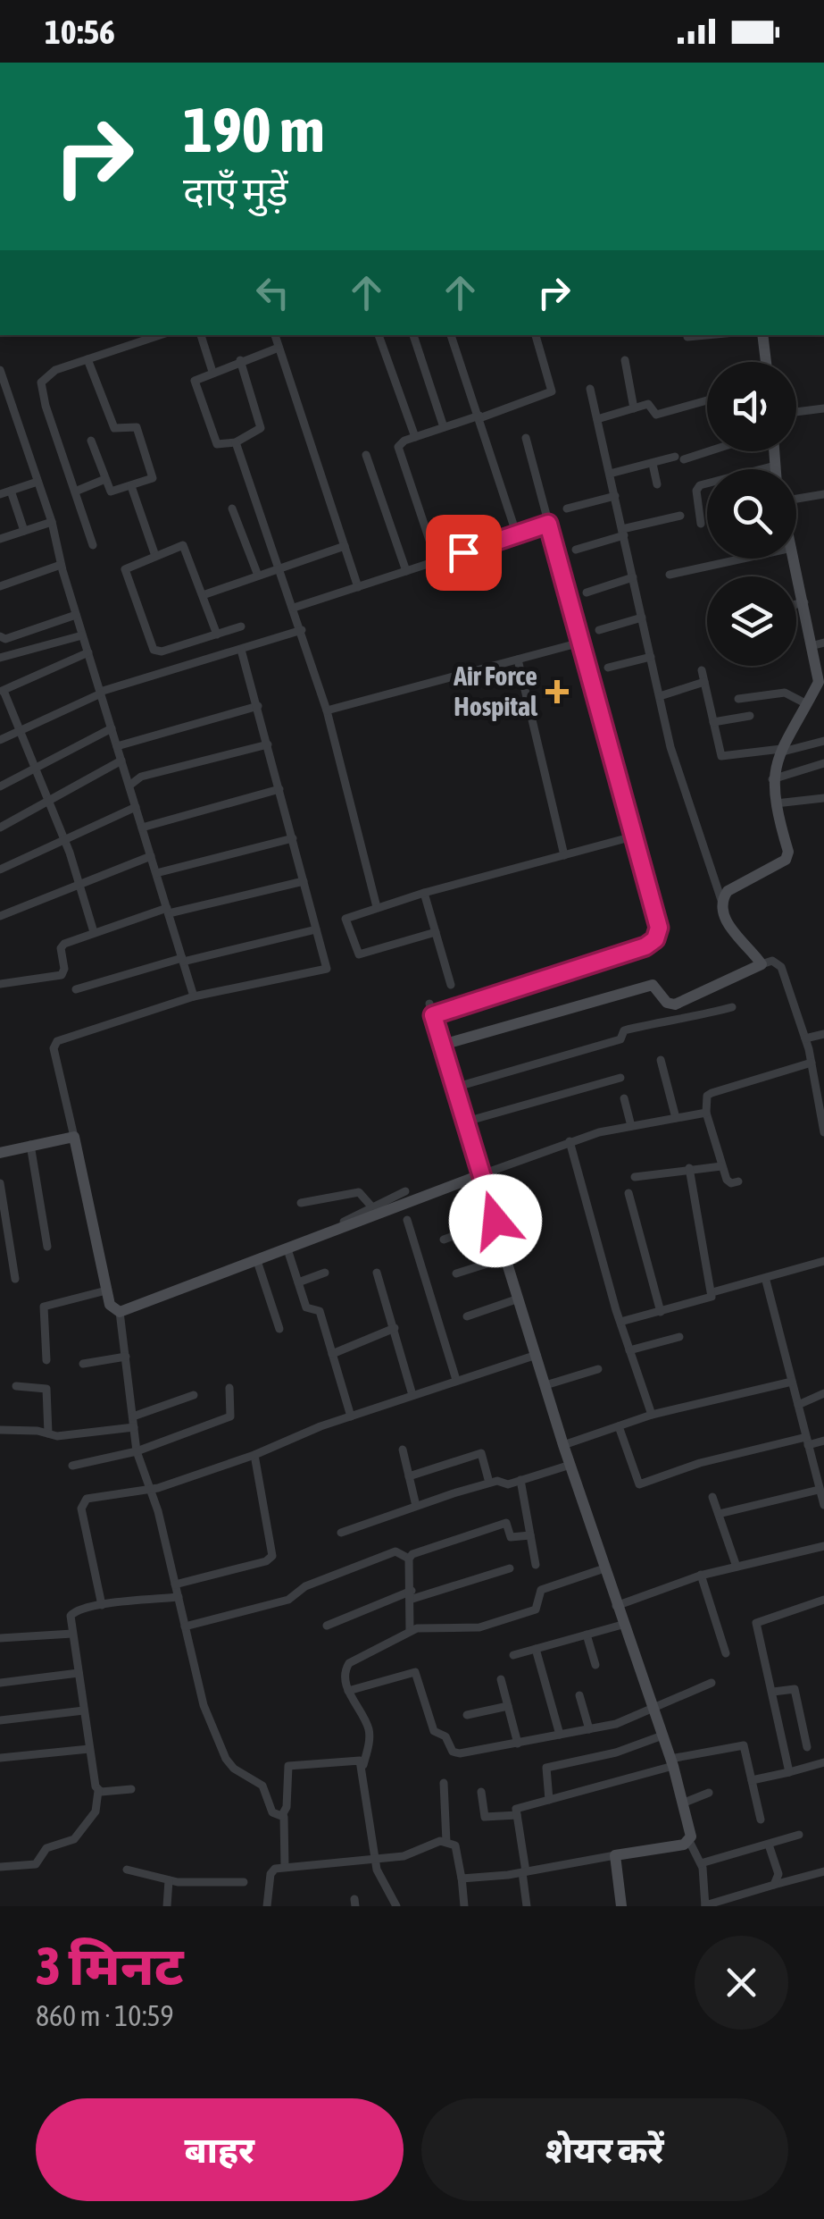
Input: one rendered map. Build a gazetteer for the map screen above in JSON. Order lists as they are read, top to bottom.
{
  "places": {
    "health": ["Air Force Hospital"]
  },
  "page": {
    "status": "10:56",
    "turn": ["190 m", "दाएँ मुड़ें"],
    "heading": ["3 मिनट", "860 m · 10:59"],
    "buttons": ["बाहर", "शेयर करें"]
  }
}
